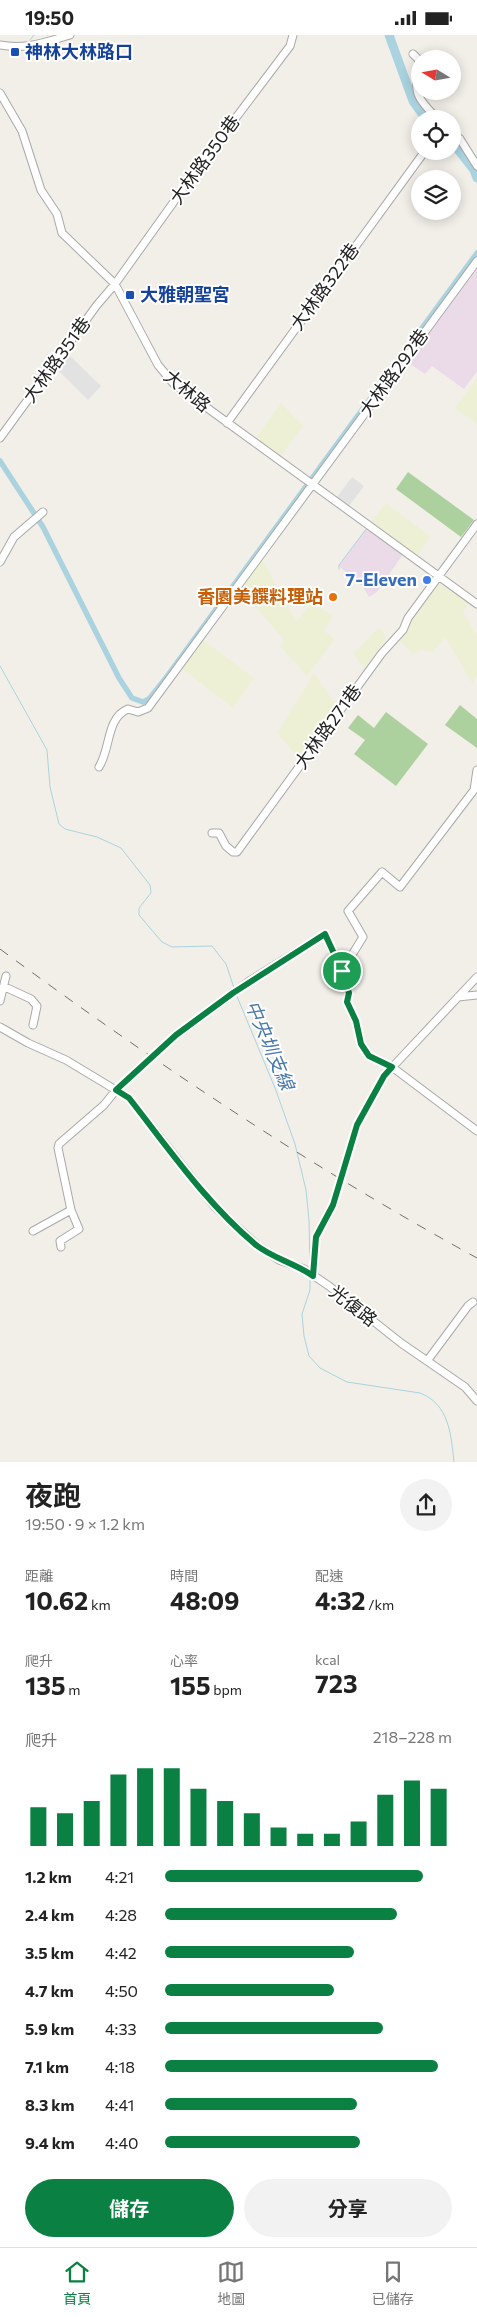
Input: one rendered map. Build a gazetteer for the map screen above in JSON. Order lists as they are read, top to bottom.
{
  "streets": {
    "street": [
      "大林路350巷",
      "大林路322巷",
      "大林路351巷",
      "大林路292巷",
      "大林路",
      "大林路271巷",
      "光復路"
    ]
  },
  "crossings": [
    ["大林路350巷", "大林路351巷"],
    ["大林路350巷", "大林路"],
    ["大林路322巷", "大林路"],
    ["大林路351巷", "大林路"],
    ["大林路292巷", "大林路"],
    ["大林路", "大林路271巷"]
  ],
  "water": ["中央圳支線"],
  "places": {
    "transit": ["神林大林路口", "大雅朝聖宮"],
    "other": ["7-Eleven", "香園美饌料理站"]
  },
  "north": "left",
  "page": {
    "status": "19:50",
    "heading": ["夜跑", "19:50 · 9 × 1.2 km"],
    "stats": [
      ["距離", "10.62 km"],
      ["時間", "48:09"],
      ["配速", "4:32 /km"],
      ["爬升", "135 m"],
      ["心率", "155 bpm"],
      ["kcal", "723"]
    ],
    "chart": ["爬升", "218–228 m"],
    "list": [
      {
        "name": "1.2 km",
        "note": "4:21"
      },
      {
        "name": "2.4 km",
        "note": "4:28"
      },
      {
        "name": "3.5 km",
        "note": "4:42"
      },
      {
        "name": "4.7 km",
        "note": "4:50"
      },
      {
        "name": "5.9 km",
        "note": "4:33"
      },
      {
        "name": "7.1 km",
        "note": "4:18"
      },
      {
        "name": "8.3 km",
        "note": "4:41"
      },
      {
        "name": "9.4 km",
        "note": "4:40"
      }
    ],
    "buttons": ["儲存", "分享"],
    "tabs": ["首頁", "地圖", "已儲存"]
  }
}
